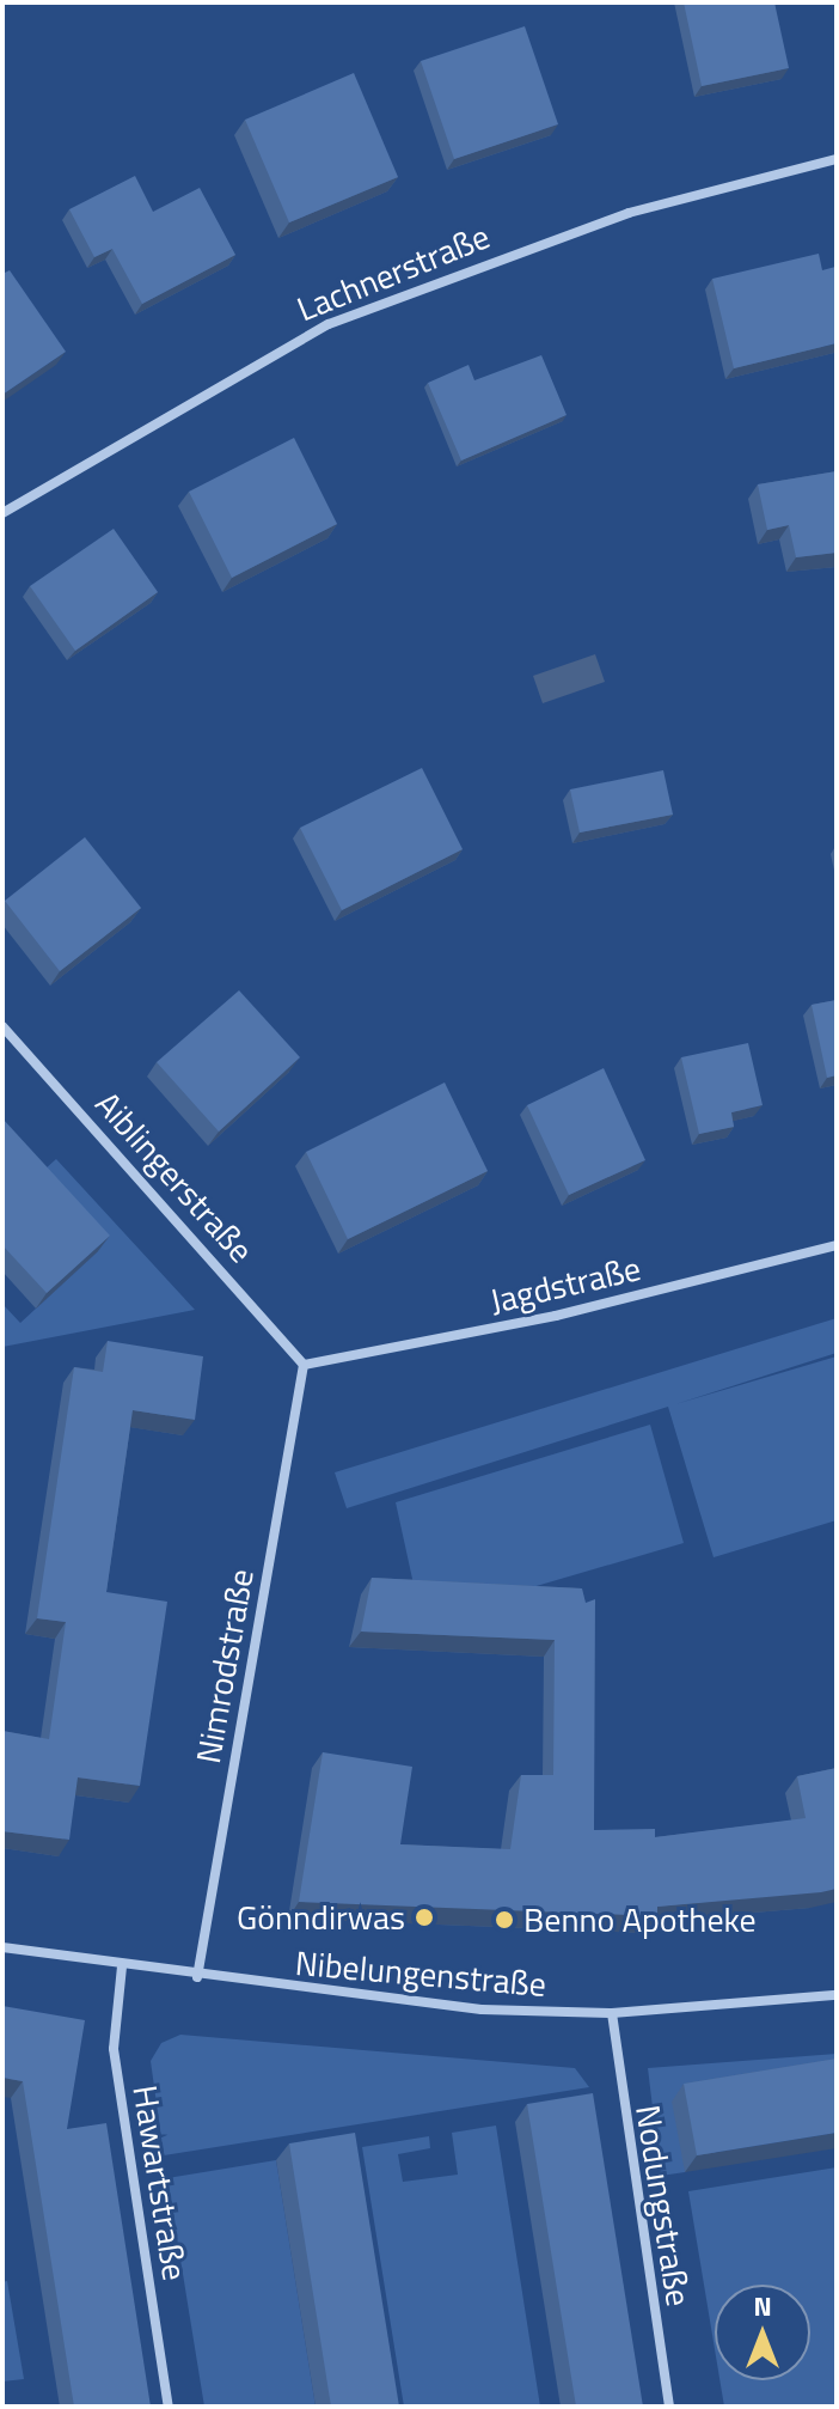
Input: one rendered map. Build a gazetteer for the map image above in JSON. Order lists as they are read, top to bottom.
{
  "streets": {
    "street": [
      "Lachnerstraße",
      "Aiblingerstraße",
      "Jagdstraße",
      "Nimrodstraße",
      "Nibelungenstraße",
      "Hawartstraße",
      "Nodungstraße"
    ]
  },
  "crossings": [
    ["Aiblingerstraße", "Jagdstraße"],
    ["Aiblingerstraße", "Nimrodstraße"],
    ["Jagdstraße", "Nimrodstraße"],
    ["Nimrodstraße", "Nibelungenstraße"],
    ["Nibelungenstraße", "Hawartstraße"],
    ["Nibelungenstraße", "Nodungstraße"]
  ],
  "places": ["Gönndirwas", "Benno Apotheke"],
  "north": "top"
}
